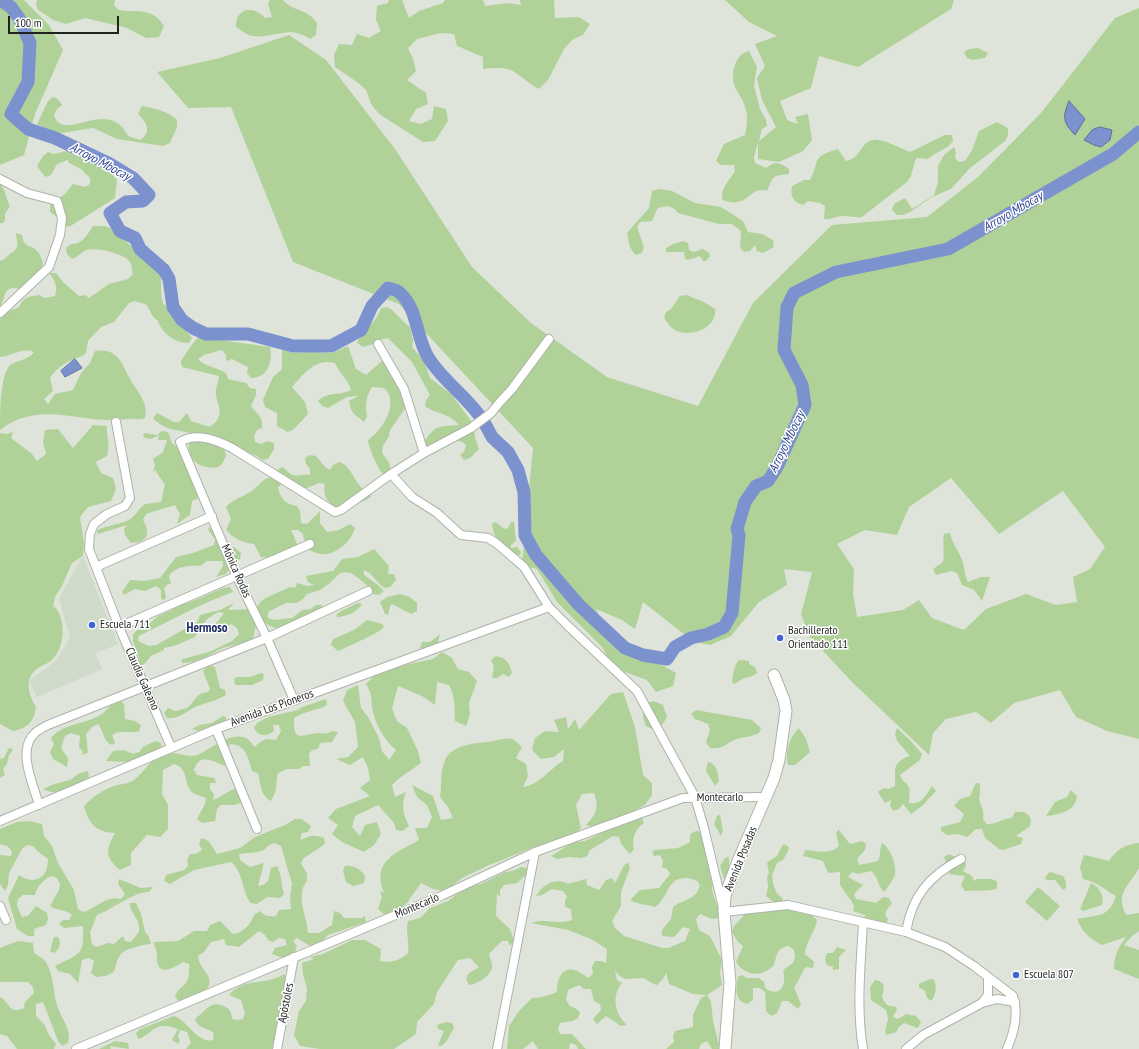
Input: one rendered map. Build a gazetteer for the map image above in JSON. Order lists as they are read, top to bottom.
{
  "streets": {
    "street": [
      "Mónica Rodas",
      "Claudia Galeano",
      "Avenida Los Pioneros",
      "Montecarlo",
      "Avenida Posadas",
      "Apóstoles"
    ]
  },
  "crossings": [
    ["Mónica Rodas", "Avenida Los Pioneros"],
    ["Claudia Galeano", "Avenida Los Pioneros"],
    ["Montecarlo", "Avenida Posadas"],
    ["Montecarlo", "Apóstoles"]
  ],
  "districts": ["Hermoso"],
  "water": ["Arroyo Mbocay"],
  "places": ["Escuela 711", "Bachillerato Orientado 111", "Escuela 807"],
  "scale_bar": "100 m"
}
